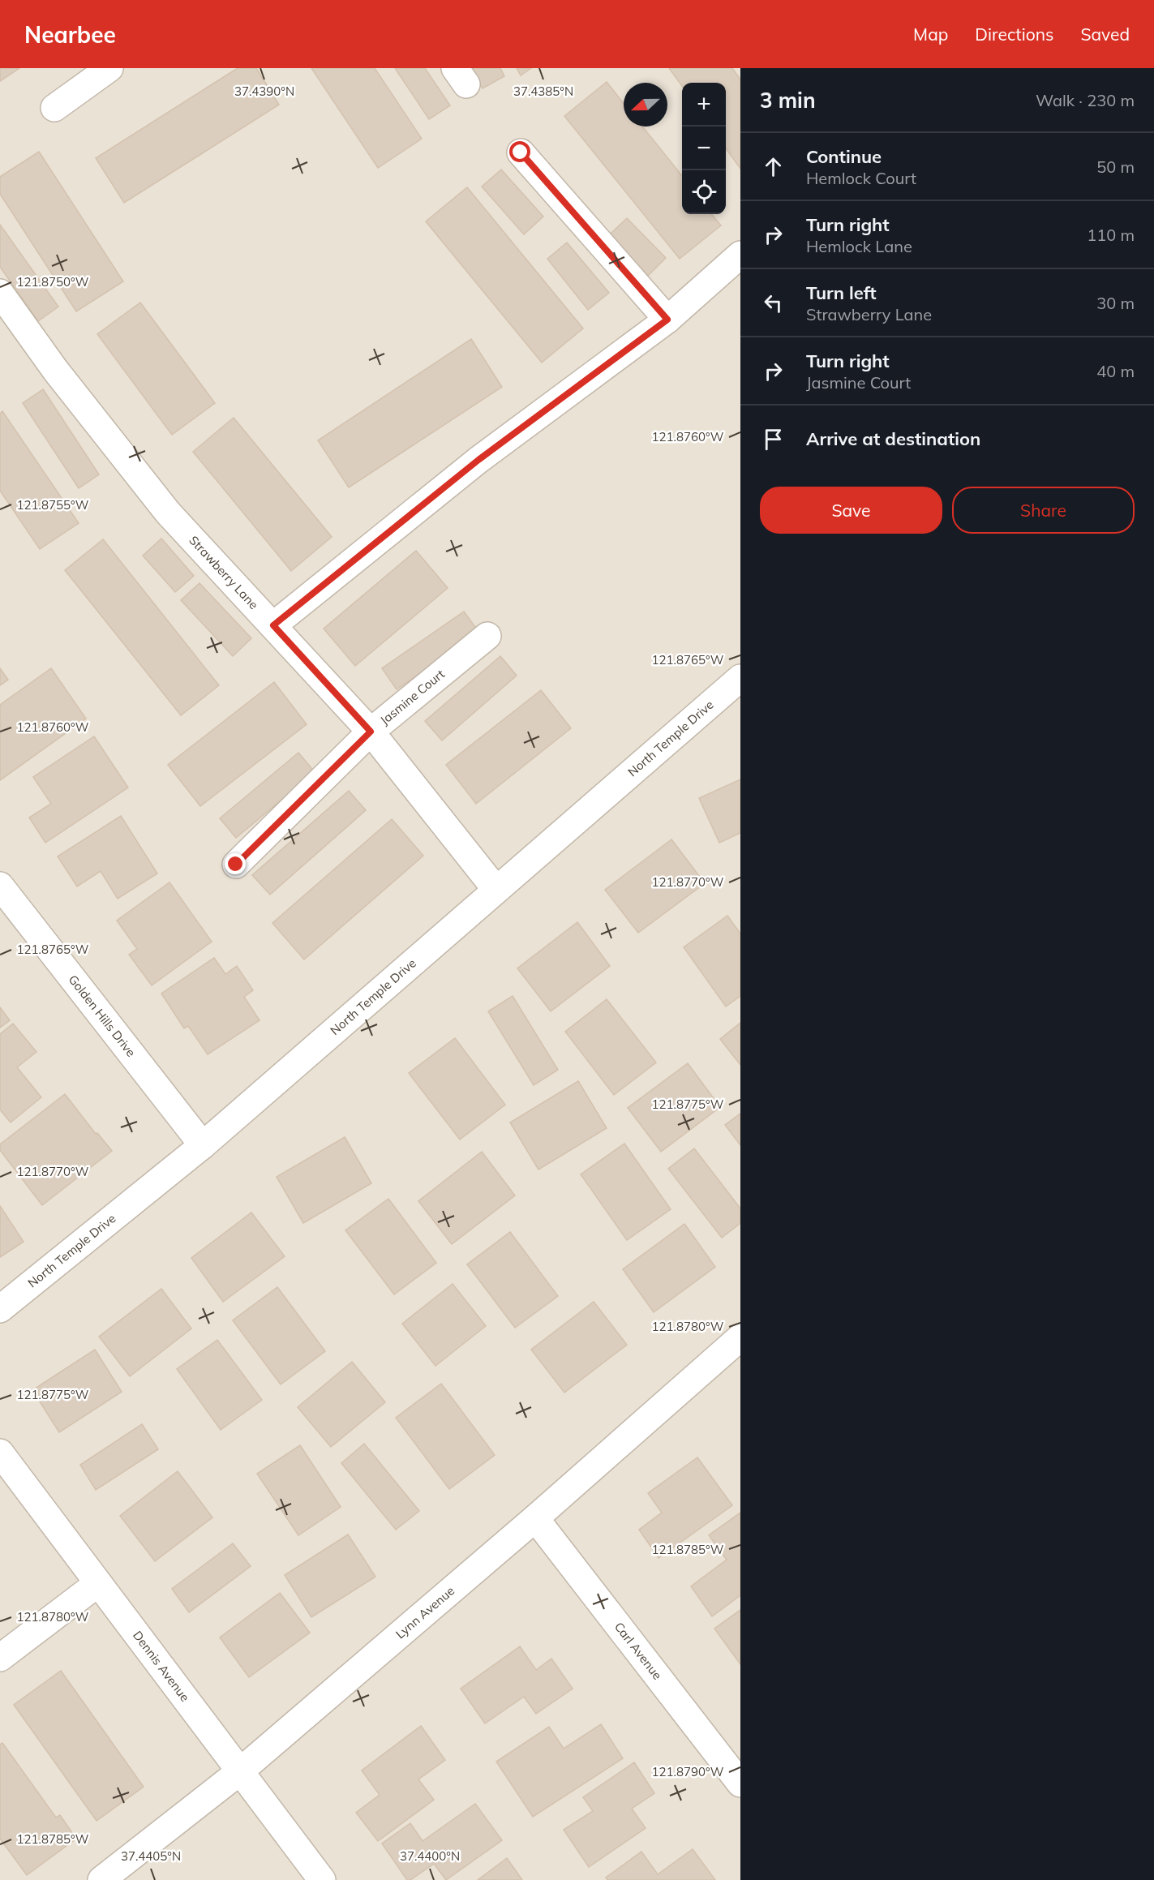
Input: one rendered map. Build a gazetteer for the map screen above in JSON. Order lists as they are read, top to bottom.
{
  "streets": {
    "street": [
      "Strawberry Lane",
      "Jasmine Court",
      "North Temple Drive",
      "Golden Hills Drive",
      "Lynn Avenue",
      "Carl Avenue",
      "Dennis Avenue"
    ]
  },
  "crossings": [
    ["Strawberry Lane", "Jasmine Court"],
    ["Strawberry Lane", "North Temple Drive"],
    ["North Temple Drive", "Golden Hills Drive"],
    ["Lynn Avenue", "Carl Avenue"],
    ["Lynn Avenue", "Dennis Avenue"]
  ],
  "north": "left",
  "page": {
    "header": "Nearbee",
    "nav": ["Map", "Directions", "Saved"],
    "heading": ["3 min", "Walk · 230 m"],
    "map_buttons": ["+", "−"],
    "list": [
      ["Continue", "Hemlock Court", "50 m"],
      ["Turn right", "Hemlock Lane", "110 m"],
      ["Turn left", "Strawberry Lane", "30 m"],
      ["Turn right", "Jasmine Court", "40 m"],
      "Arrive at destination"
    ],
    "buttons": ["Save", "Share"]
  },
  "coordinates": [
    "37.4390°N",
    "37.4385°N",
    "121.8750°W",
    "121.8760°W",
    "121.8755°W",
    "121.8765°W",
    "121.8770°W",
    "121.8775°W",
    "121.8780°W",
    "121.8785°W",
    "121.8790°W",
    "37.4405°N",
    "37.4400°N"
  ]
}
